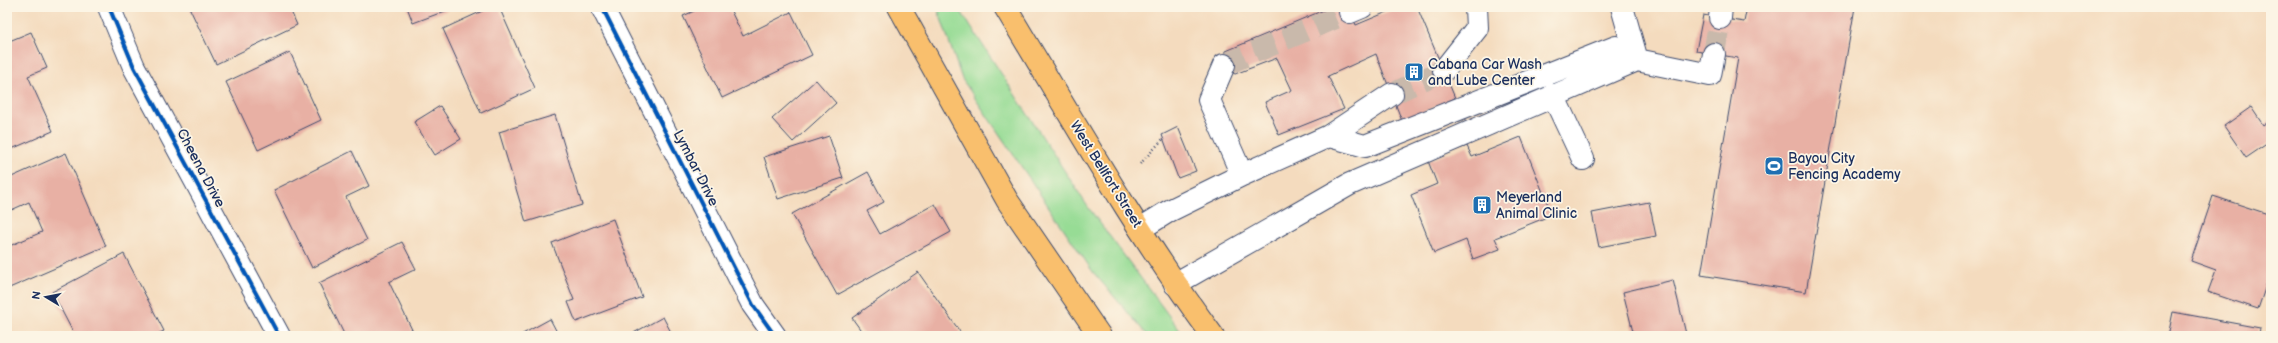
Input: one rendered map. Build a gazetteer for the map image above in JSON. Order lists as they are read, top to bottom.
{
  "streets": {
    "main road": ["West Bellfort Street"],
    "street": ["Cheena Drive", "Lymbar Drive"]
  },
  "places": {
    "building": ["Cabana Car Wash and Lube Center", "Meyerland Animal Clinic"],
    "sports": ["Bayou City Fencing Academy"]
  },
  "north": "left"
}
